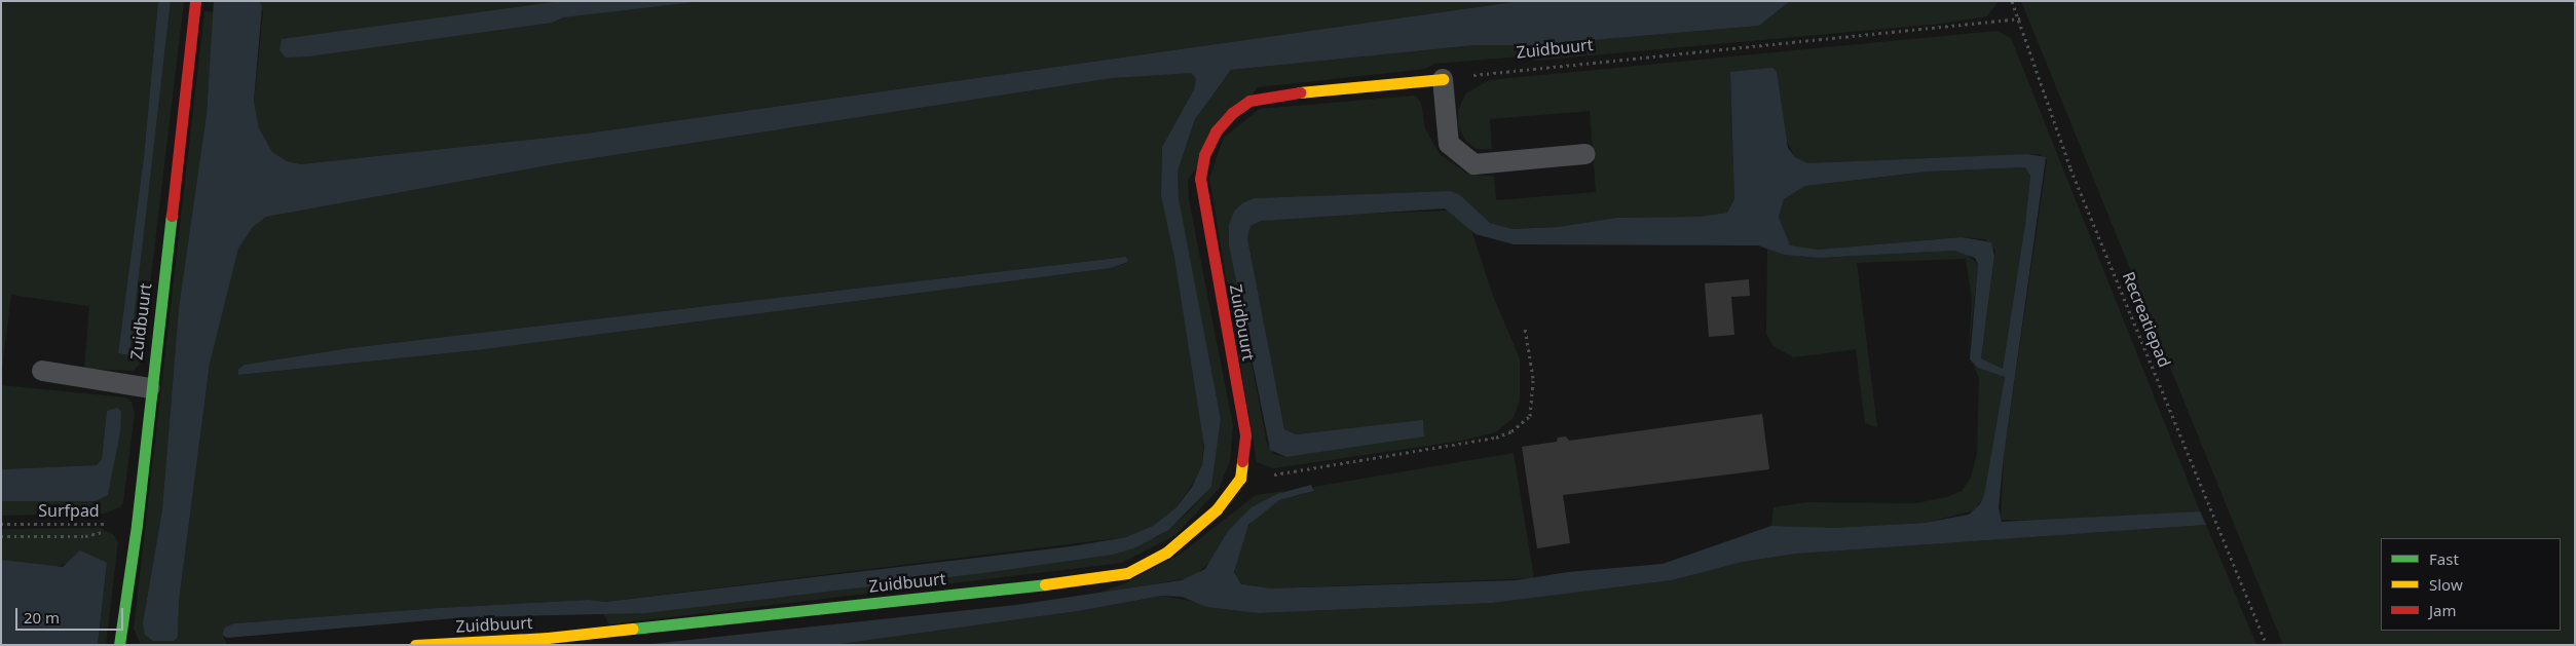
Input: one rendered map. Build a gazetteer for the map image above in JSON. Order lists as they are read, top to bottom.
{
  "streets": {
    "street": ["Zuidbuurt"],
    "path": ["Recreatiepad", "Surfpad"]
  },
  "crossings": [
    ["Zuidbuurt", "Recreatiepad"],
    ["Zuidbuurt", "Surfpad"]
  ],
  "legend": ["Fast", "Slow", "Jam"],
  "scale_bar": "20 m"
}
